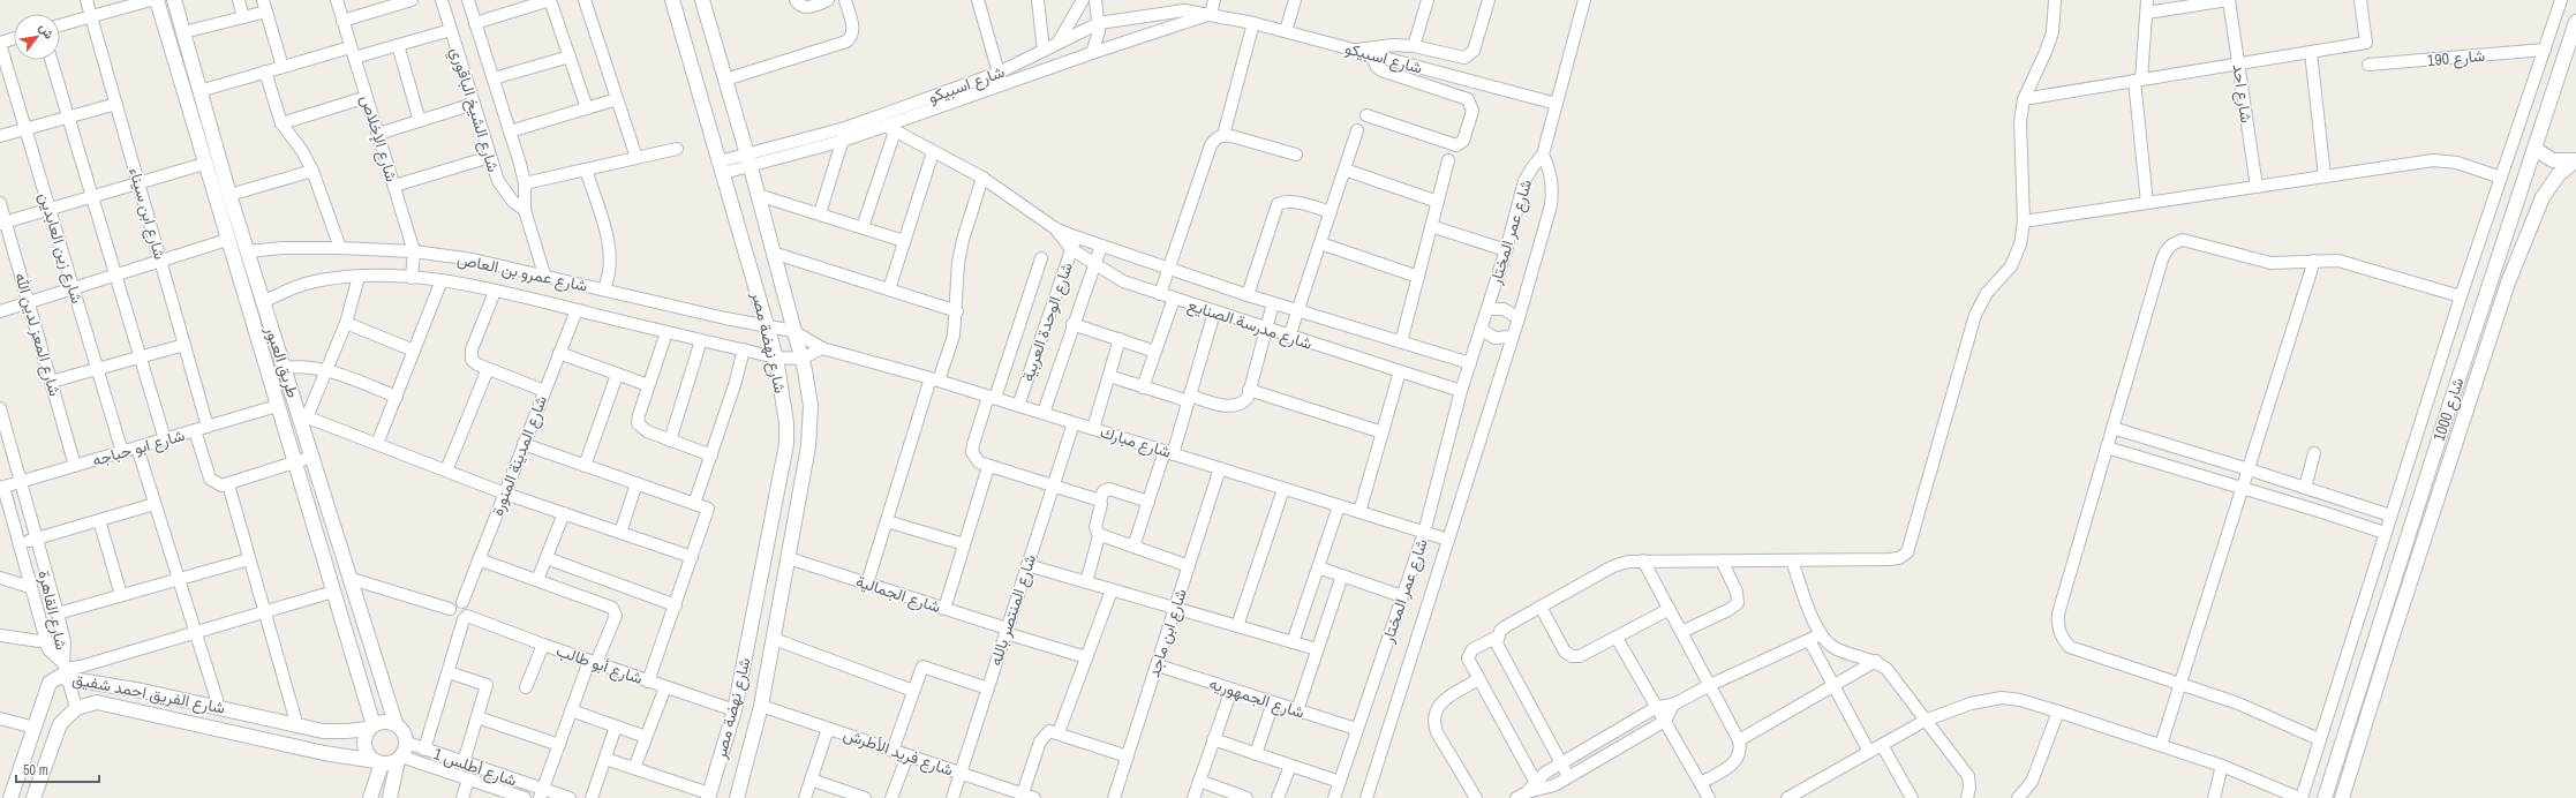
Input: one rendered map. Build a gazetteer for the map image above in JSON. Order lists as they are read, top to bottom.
{
  "streets": {
    "street": [
      "شارع اسبيكو",
      "شارع 190",
      "شارع احد",
      "شارع الشيخ الباقوري",
      "شارع الإخلاص",
      "شارع ابن سيناء",
      "شارع عمر المختار",
      "شارع زين العابدين",
      "شارع عمرو بن العاص",
      "شارع الوحدة العربية",
      "شارع مدرسة الصنايع",
      "شارع المعز لدين الله",
      "شارع نهضة مصر",
      "طريق العبور",
      "شارع 1000",
      "شارع مبارك",
      "شارع ابو حباجه",
      "شارع المدينة المنورة",
      "شارع الجمالية",
      "شارع القاهرة",
      "شارع المنتصر بالله",
      "شارع ابن ماجد",
      "شارع أبو طالب",
      "شارع الفريق احمد شفيق",
      "شارع الجمهوريه",
      "شارع فريد الأطرش",
      "شارع أطلس 1"
    ]
  },
  "crossings": [
    ["شارع اسبيكو", "شارع مدرسة الصنايع"],
    ["شارع اسبيكو", "شارع نهضة مصر"],
    ["شارع الشيخ الباقوري", "شارع عمرو بن العاص"],
    ["شارع الإخلاص", "شارع عمرو بن العاص"],
    ["شارع ابن سيناء", "شارع ابو حباجه"],
    ["شارع عمر المختار", "شارع مدرسة الصنايع"],
    ["شارع عمر المختار", "شارع مبارك"],
    ["شارع عمر المختار", "شارع الجمهوريه"],
    ["شارع زين العابدين", "شارع ابو حباجه"],
    ["شارع عمرو بن العاص", "شارع نهضة مصر"],
    ["شارع عمرو بن العاص", "طريق العبور"],
    ["شارع عمرو بن العاص", "شارع مبارك"],
    ["شارع عمرو بن العاص", "شارع المدينة المنورة"],
    ["شارع الوحدة العربية", "شارع مدرسة الصنايع"],
    ["شارع الوحدة العربية", "شارع مبارك"],
    ["شارع المعز لدين الله", "شارع ابو حباجه"],
    ["شارع نهضة مصر", "شارع مبارك"],
    ["شارع نهضة مصر", "شارع الجمالية"],
    ["شارع نهضة مصر", "شارع أبو طالب"],
    ["شارع نهضة مصر", "شارع فريد الأطرش"],
    ["طريق العبور", "شارع ابو حباجه"],
    ["طريق العبور", "شارع الفريق احمد شفيق"],
    ["طريق العبور", "شارع أطلس 1"],
    ["شارع مبارك", "شارع المنتصر بالله"],
    ["شارع مبارك", "شارع ابن ماجد"],
    ["شارع ابو حباجه", "شارع القاهرة"],
    ["شارع المدينة المنورة", "شارع أبو طالب"],
    ["شارع الجمالية", "شارع المنتصر بالله"],
    ["شارع القاهرة", "شارع الفريق احمد شفيق"],
    ["شارع المنتصر بالله", "شارع فريد الأطرش"],
    ["شارع ابن ماجد", "شارع الجمهوريه"],
    ["شارع الفريق احمد شفيق", "شارع أطلس 1"]
  ],
  "scale_bar": "50 m",
  "north": "top right"
}
